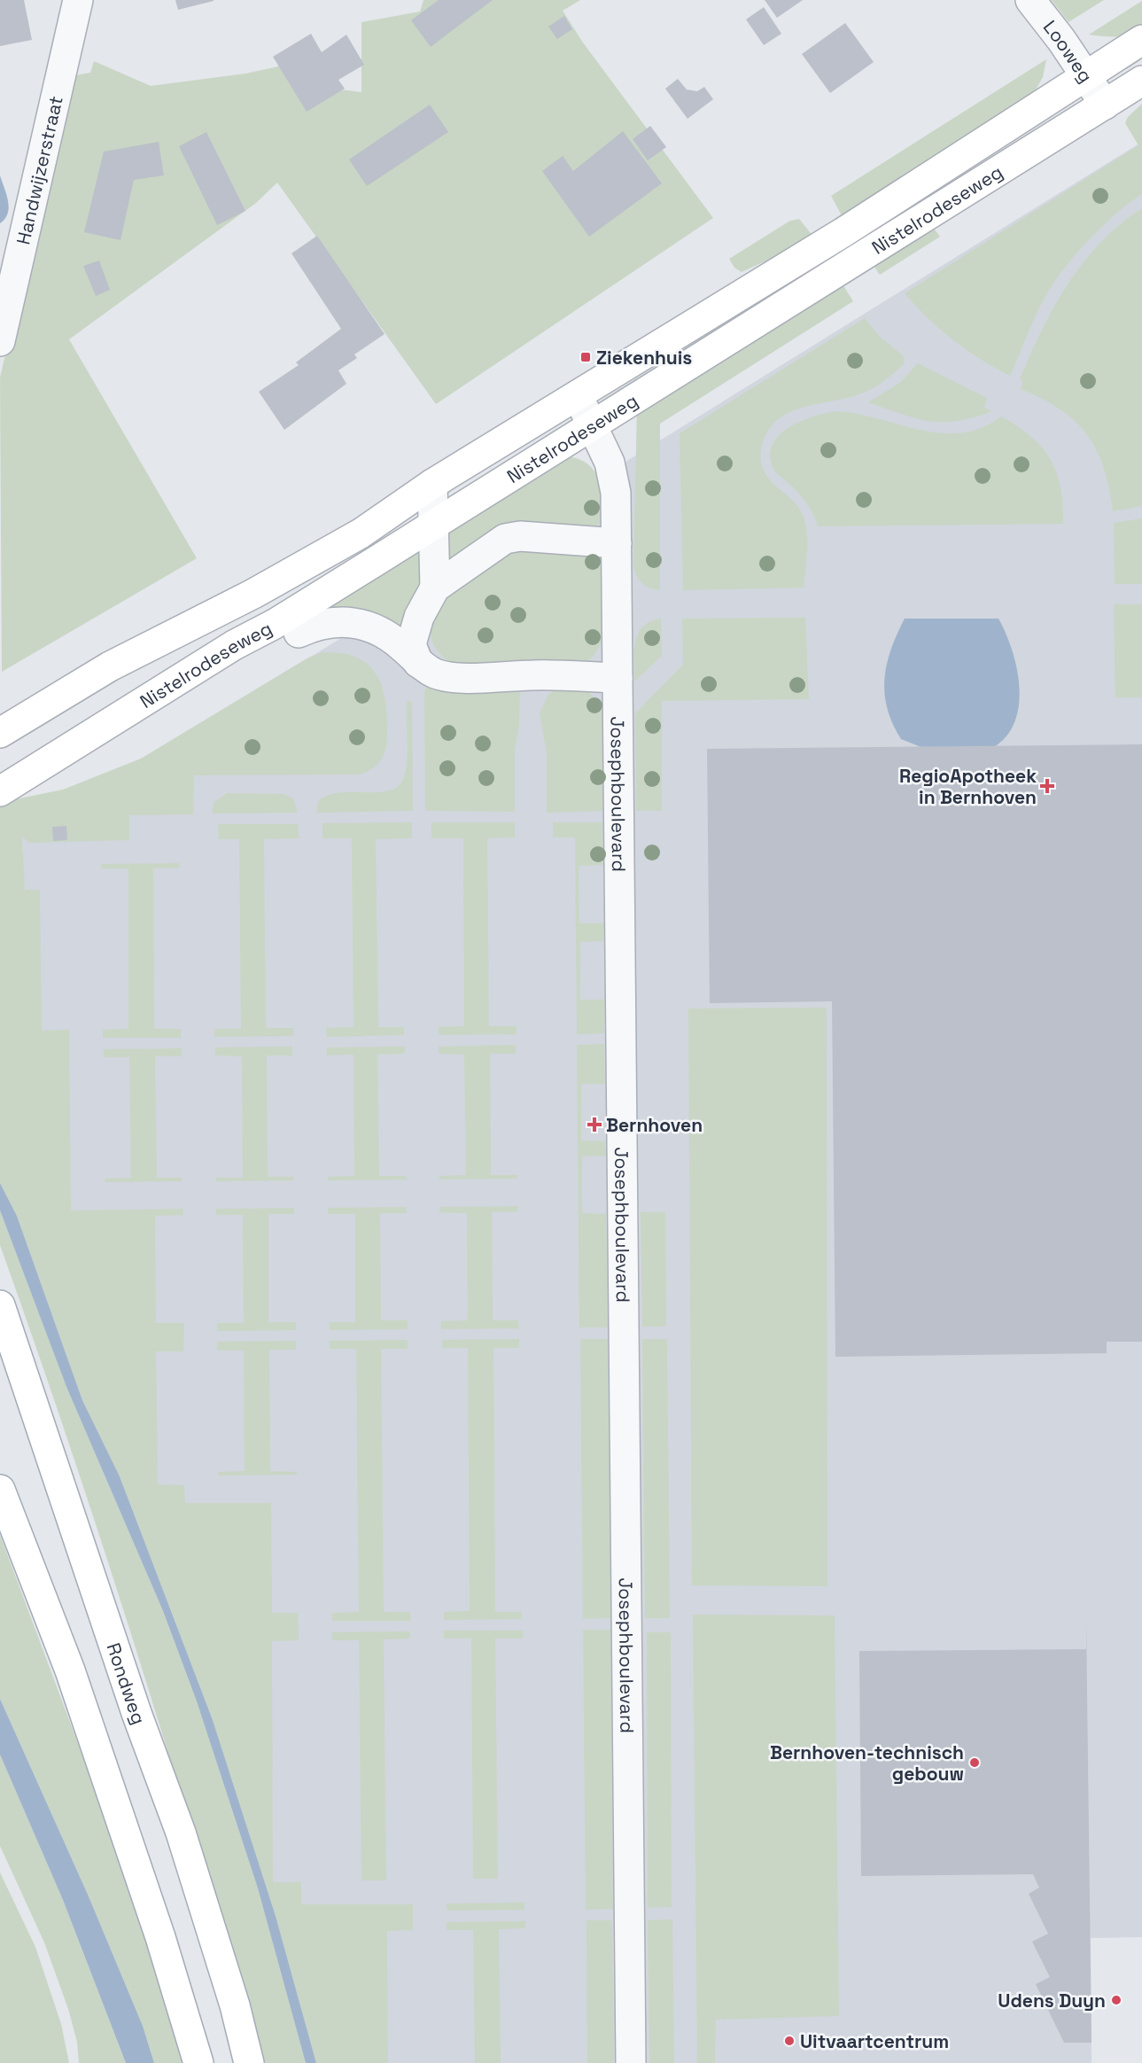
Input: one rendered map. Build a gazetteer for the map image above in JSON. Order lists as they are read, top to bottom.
{
  "streets": {
    "street": [
      "Looweg",
      "Handwijzerstraat",
      "Nistelrodeseweg",
      "Josephboulevard",
      "Rondweg"
    ]
  },
  "crossings": [
    ["Looweg", "Nistelrodeseweg"],
    ["Nistelrodeseweg", "Josephboulevard"]
  ],
  "places": {
    "transit": ["Ziekenhuis"],
    "health": ["RegioApotheek in Bernhoven", "Bernhoven"],
    "other": ["Bernhoven-technisch gebouw", "Udens Duyn", "Uitvaartcentrum"]
  }
}
